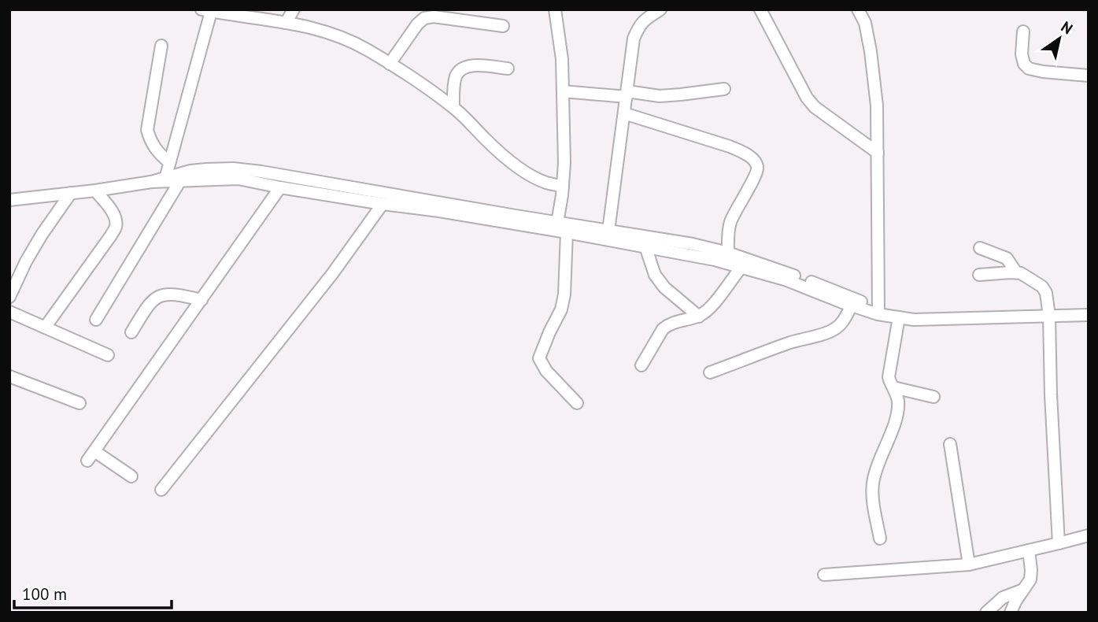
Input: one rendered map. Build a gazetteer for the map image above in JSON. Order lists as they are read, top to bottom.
{
  "scale_bar": "100 m",
  "north": "top right"
}
